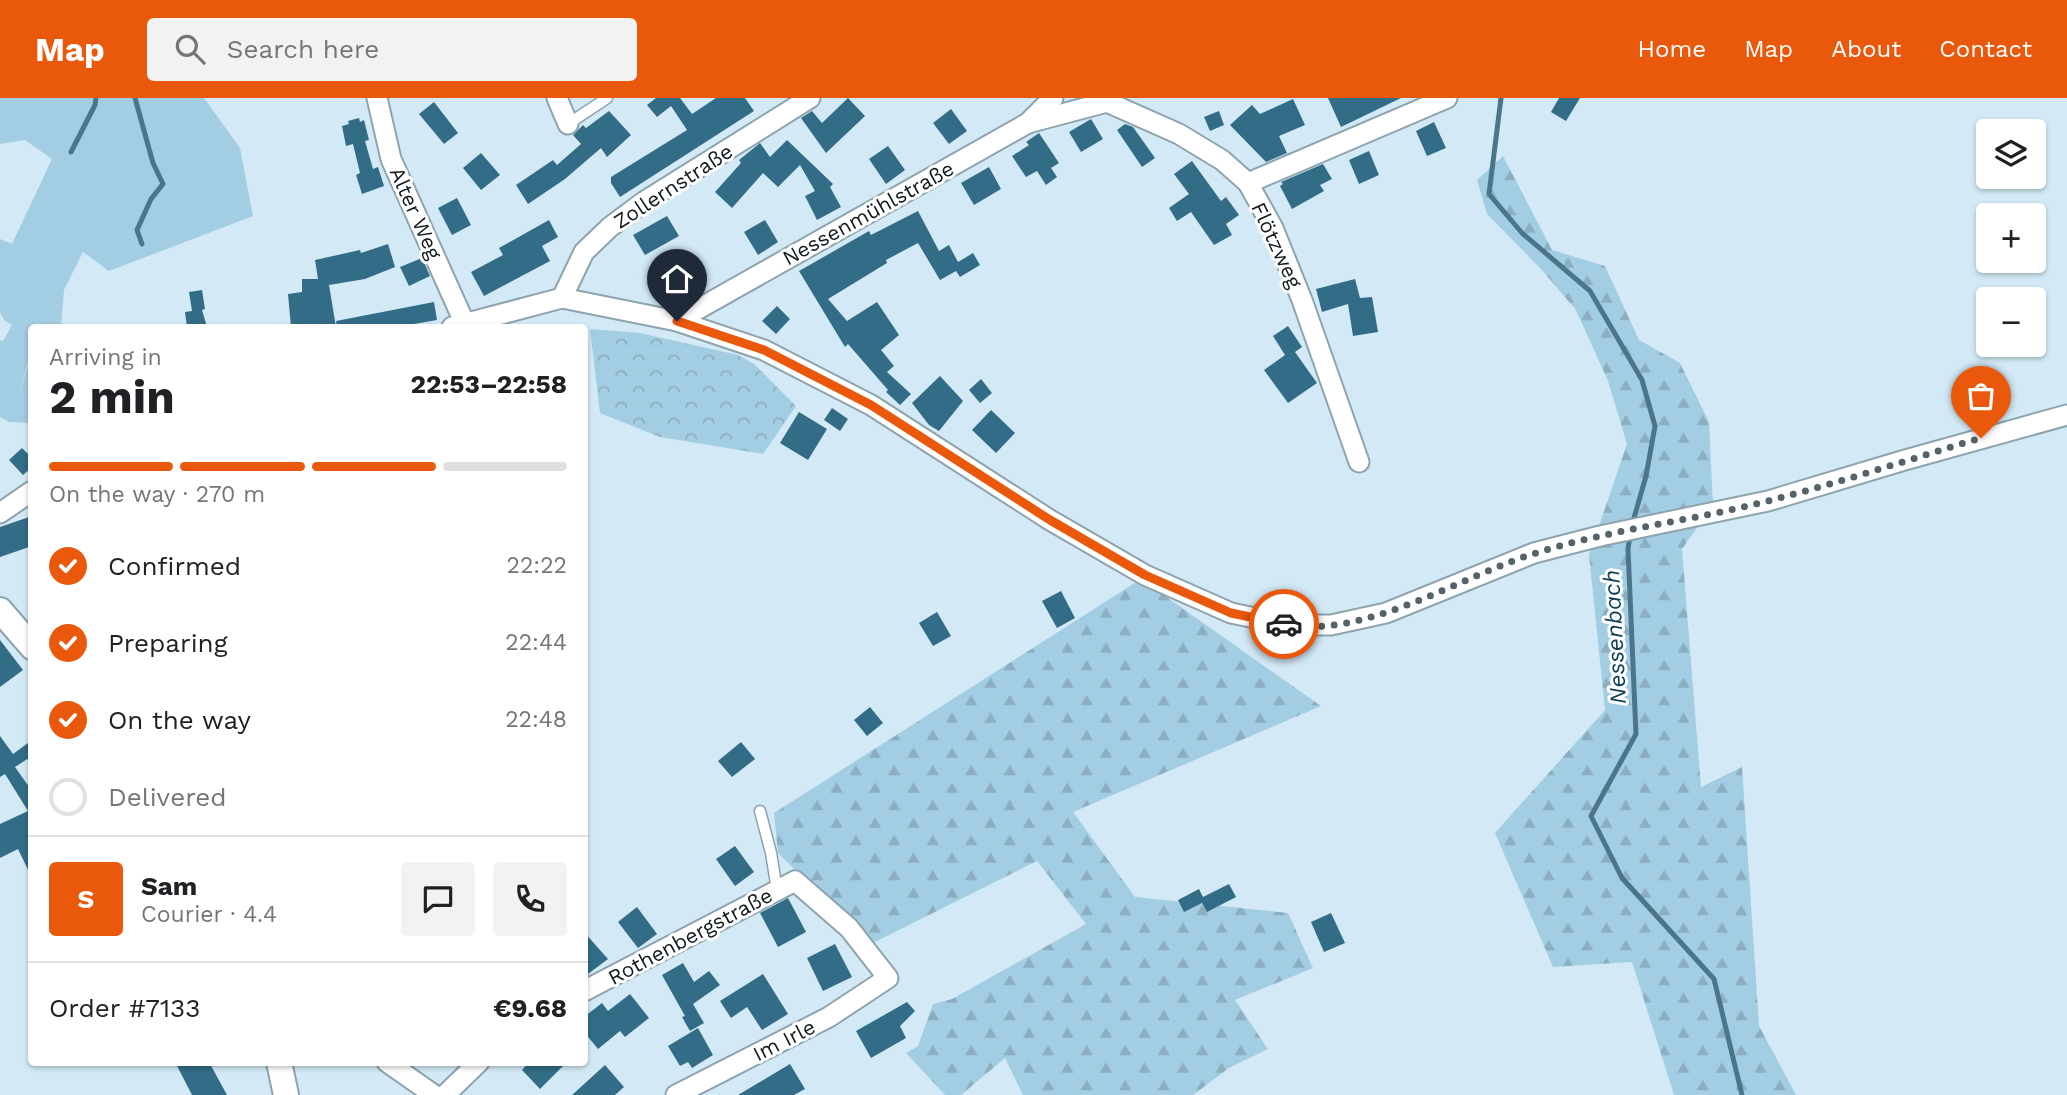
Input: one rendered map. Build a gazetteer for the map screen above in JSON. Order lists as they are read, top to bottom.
{
  "streets": {
    "street": [
      "Zollernstraße",
      "Alter Weg",
      "Nessenmühlstraße",
      "Flötzweg",
      "Rothenbergstraße",
      "Im Irle"
    ]
  },
  "crossings": [
    ["Nessenmühlstraße", "Flötzweg"],
    ["Rothenbergstraße", "Im Irle"]
  ],
  "water": ["Nessenbach"],
  "page": {
    "header": "Map",
    "search": "Search here",
    "nav": [
      "Home",
      "Map",
      "About",
      "Contact"
    ],
    "map_buttons": ["+", "−"],
    "heading": ["2 min", "Arriving in", "22:53–22:58"],
    "panel": [
      "Sam",
      "Courier · 4.4",
      "Order #7133",
      "€9.68"
    ],
    "bar": "On the way · 270 m",
    "list": [
      ["Confirmed", "22:22"],
      ["Preparing", "22:44"],
      ["On the way", "22:48"],
      "Delivered"
    ],
    "round": "S"
  }
}
